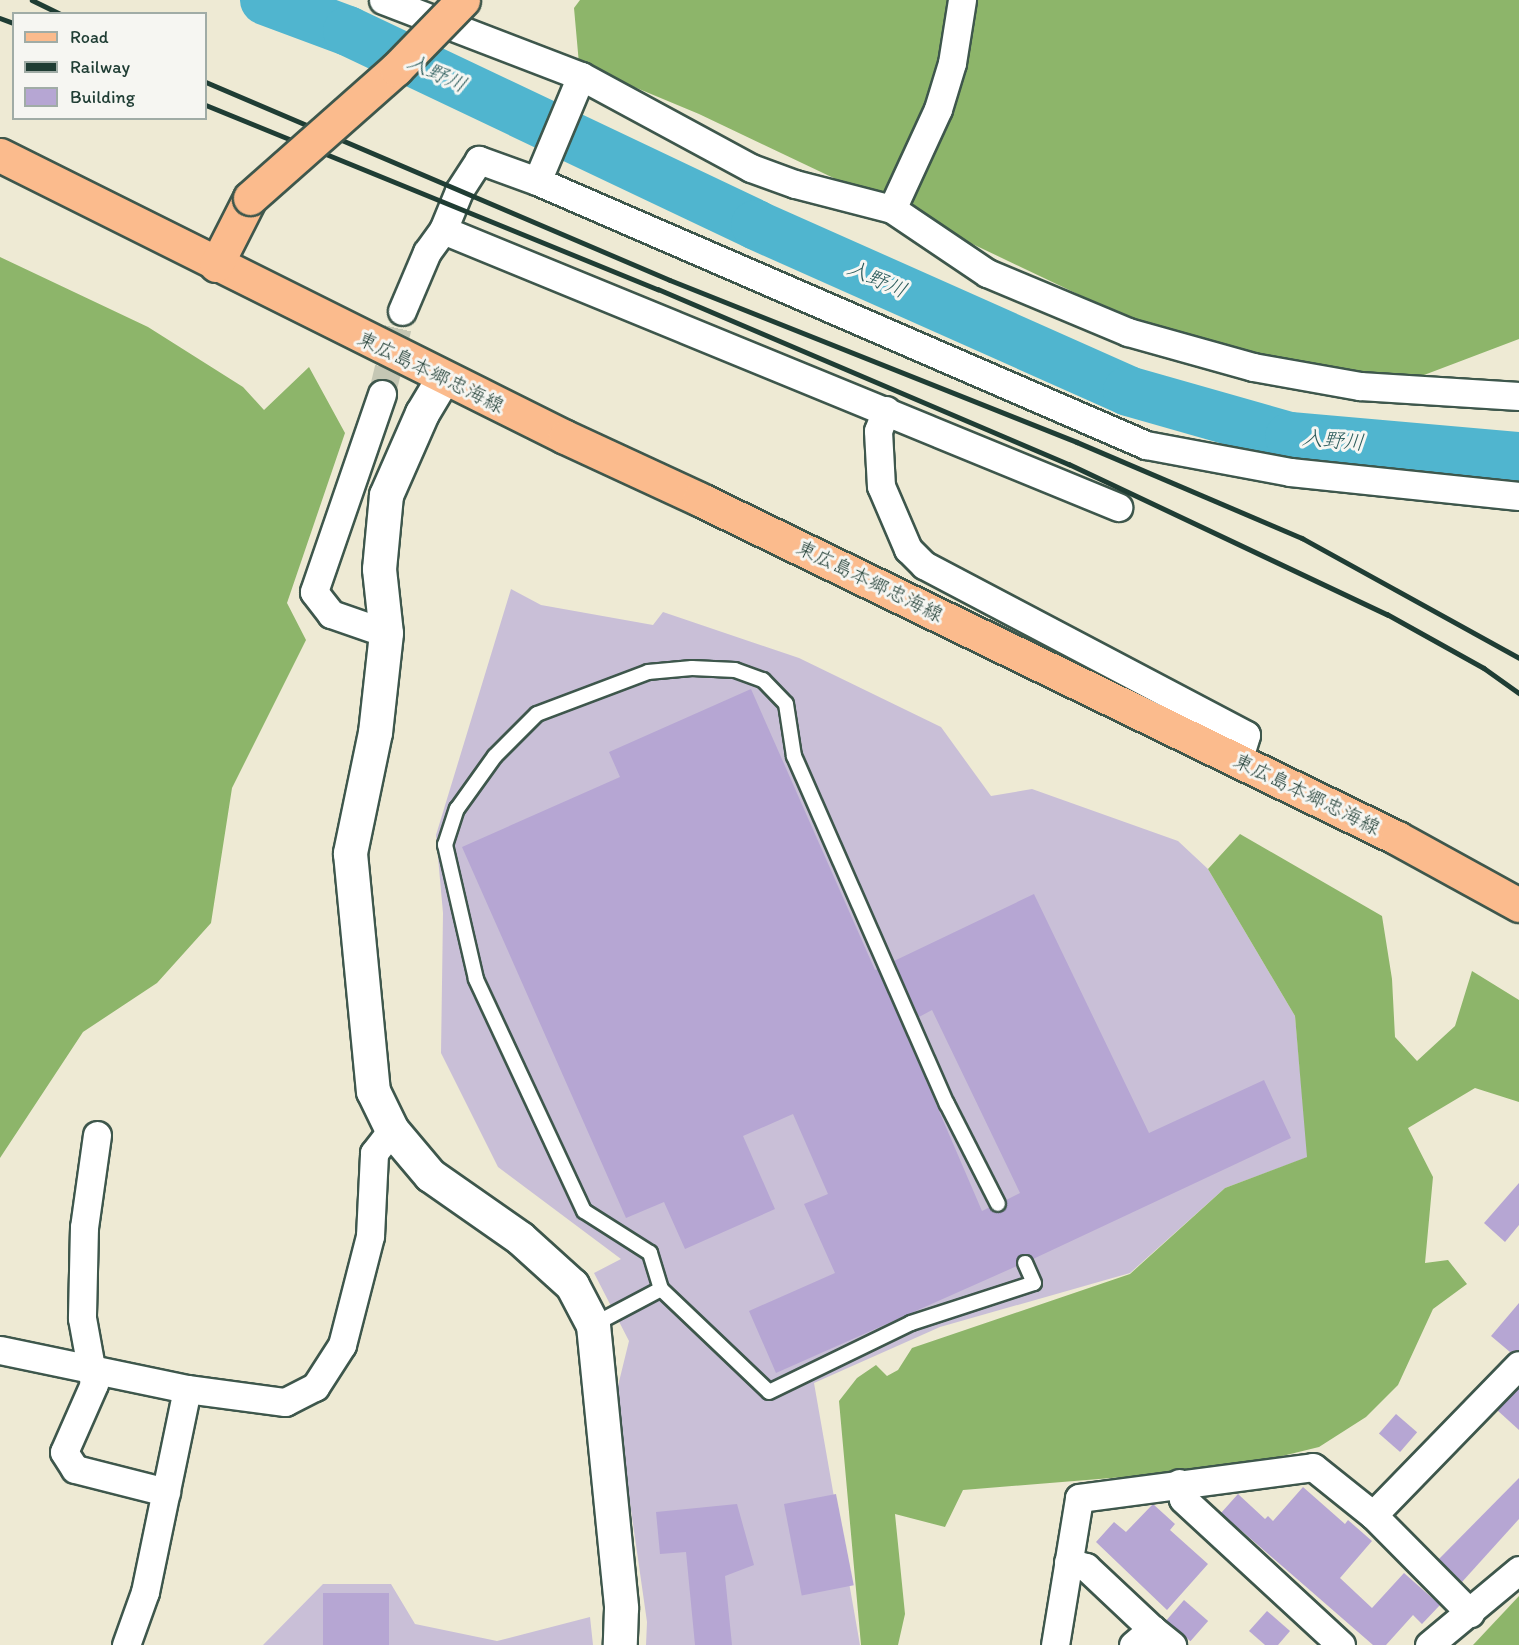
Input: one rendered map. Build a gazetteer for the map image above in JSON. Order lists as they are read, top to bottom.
{
  "streets": {
    "main road": ["東広島本郷忠海線"]
  },
  "water": ["入野川"],
  "legend": ["Road", "Railway", "Building"]
}
